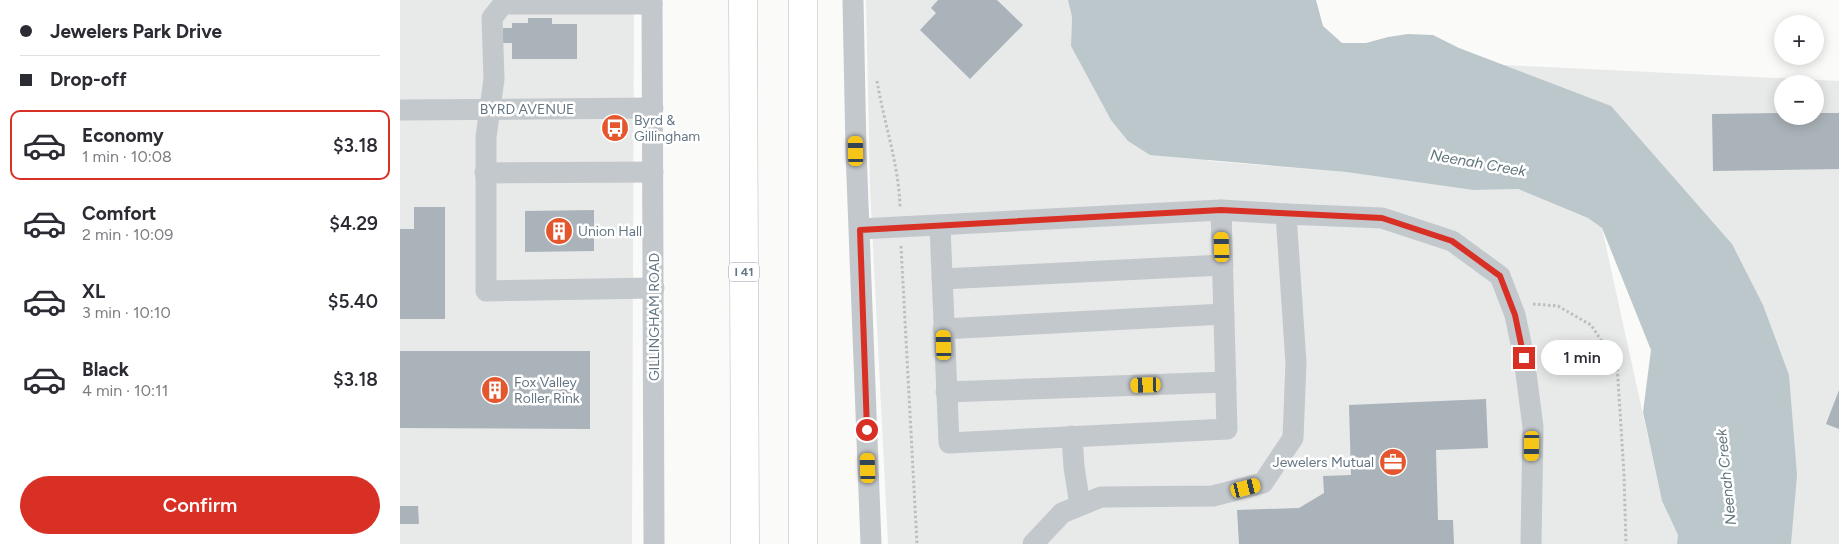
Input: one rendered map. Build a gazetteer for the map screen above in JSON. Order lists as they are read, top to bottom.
{
  "streets": {
    "highway": ["I 41"],
    "street": ["BYRD AVENUE", "GILLINGHAM ROAD"]
  },
  "crossings": [
    ["BYRD AVENUE", "GILLINGHAM ROAD"]
  ],
  "water": ["Neenah Creek"],
  "places": {
    "bus stop": ["Byrd & Gillingham"],
    "building": ["Union Hall", "Fox Valley Roller Rink"],
    "office": ["Jewelers Mutual"]
  },
  "page": {
    "banner": ["Jewelers Park Drive", "Drop-off"],
    "map_buttons": ["+", "−"],
    "list": [
      {
        "name": "Economy",
        "note": "1 min · 10:08",
        "value": "$3.18"
      },
      {
        "name": "Comfort",
        "note": "2 min · 10:09",
        "value": "$4.29"
      },
      {
        "name": "XL",
        "note": "3 min · 10:10",
        "value": "$5.40"
      },
      {
        "name": "Black",
        "note": "4 min · 10:11",
        "value": "$3.18"
      }
    ],
    "bubble": "1 min",
    "buttons": "Confirm"
  }
}
